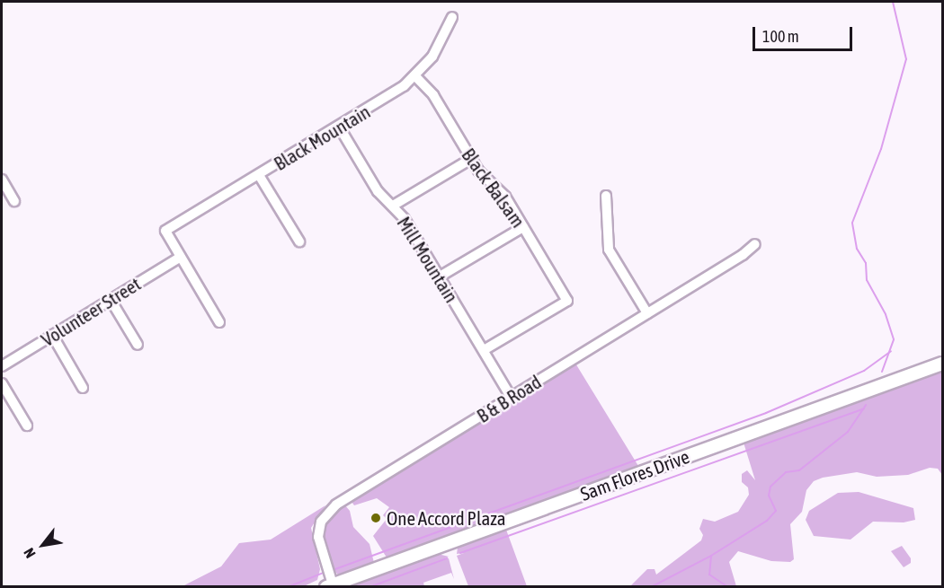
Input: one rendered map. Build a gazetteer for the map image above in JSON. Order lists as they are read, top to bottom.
{
  "streets": {
    "main road": ["Sam Flores Drive"],
    "street": [
      "Black Mountain",
      "Black Balsam",
      "Mill Mountain",
      "Volunteer Street",
      "B & B Road"
    ]
  },
  "crossings": [
    ["Black Mountain", "Black Balsam"],
    ["Black Mountain", "Mill Mountain"],
    ["Black Mountain", "Volunteer Street"],
    ["Black Balsam", "Mill Mountain"],
    ["Mill Mountain", "B & B Road"],
    ["B & B Road", "Sam Flores Drive"]
  ],
  "places": ["One Accord Plaza"],
  "scale_bar": "100 m",
  "north": "bottom left"
}
